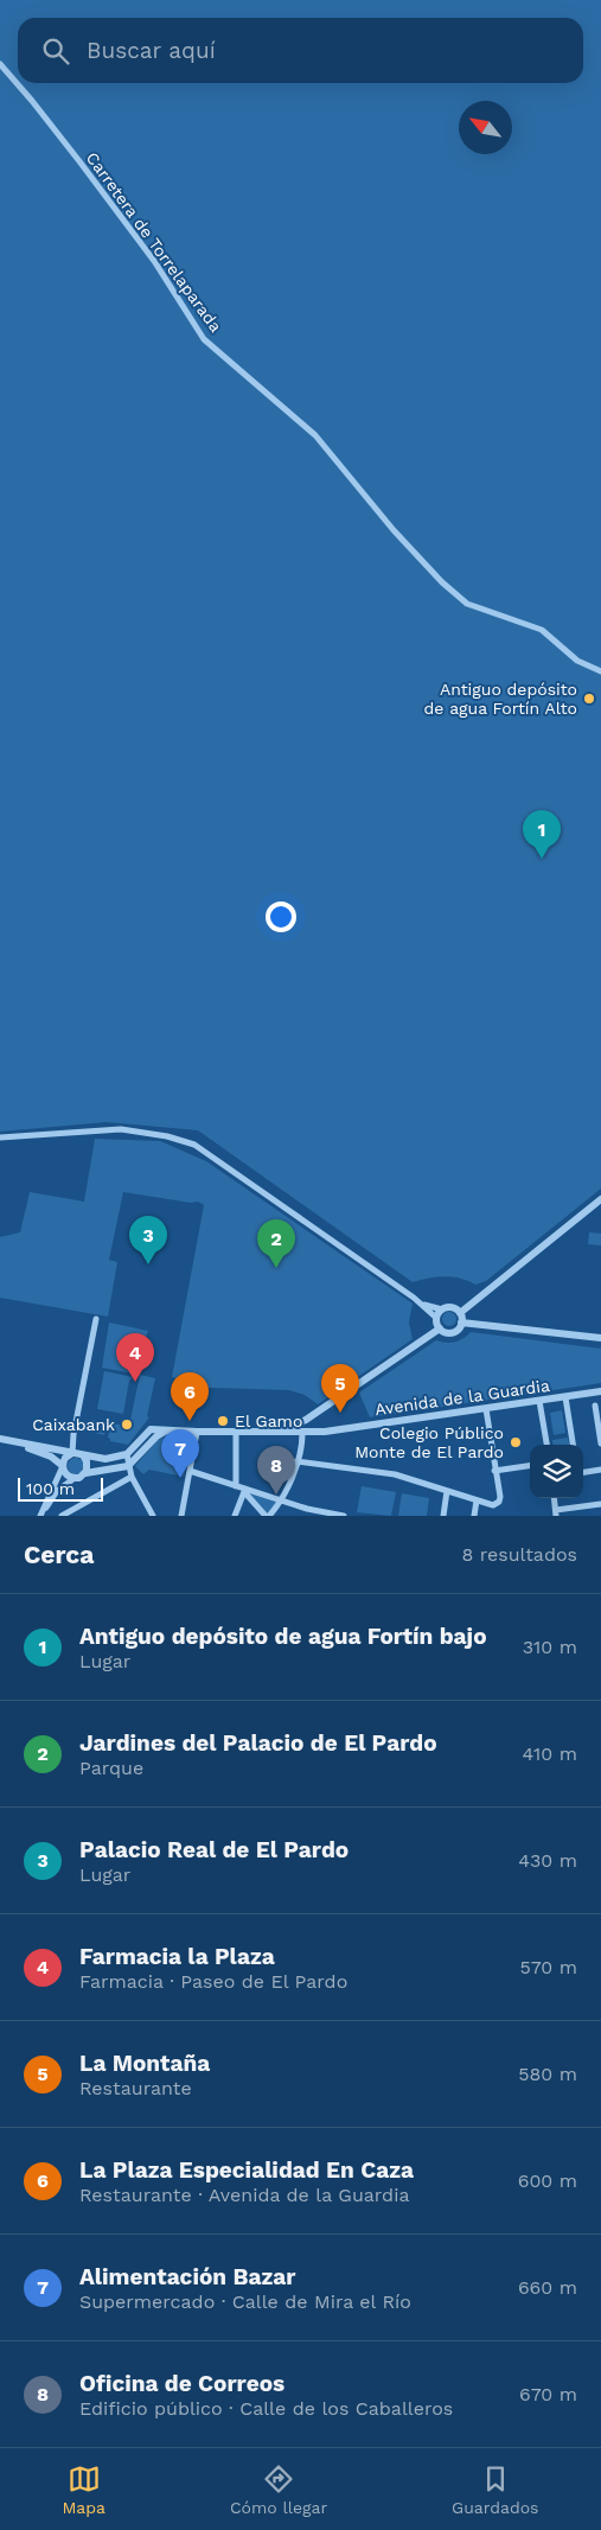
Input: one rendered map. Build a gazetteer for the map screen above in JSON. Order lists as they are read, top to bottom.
{
  "streets": {
    "street": ["Carretera de Torrelaparada", "Avenida de la Guardia"]
  },
  "places": [
    "Antiguo depósito de agua Fortín Alto",
    "El Gamo",
    "Caixabank",
    "Colegio Público Monte de El Pardo"
  ],
  "scale_bar": "100 m",
  "north": "top left",
  "page": {
    "search": "Buscar aquí",
    "pins": [
      "1",
      "3",
      "2",
      "4",
      "5",
      "6",
      "7",
      "8"
    ],
    "scale": "100 m",
    "heading": ["Cerca", "8 resultados"],
    "list": [
      {
        "mark": "1",
        "name": "Antiguo depósito de agua Fortín bajo",
        "note": "Lugar",
        "value": "310 m"
      },
      {
        "mark": "2",
        "name": "Jardines del Palacio de El Pardo",
        "note": "Parque",
        "value": "410 m"
      },
      {
        "mark": "3",
        "name": "Palacio Real de El Pardo",
        "note": "Lugar",
        "value": "430 m"
      },
      {
        "mark": "4",
        "name": "Farmacia la Plaza",
        "note": "Farmacia · Paseo de El Pardo",
        "value": "570 m"
      },
      {
        "mark": "5",
        "name": "La Montaña",
        "note": "Restaurante",
        "value": "580 m"
      },
      {
        "mark": "6",
        "name": "La Plaza Especialidad En Caza",
        "note": "Restaurante · Avenida de la Guardia",
        "value": "600 m"
      },
      {
        "mark": "7",
        "name": "Alimentación Bazar",
        "note": "Supermercado · Calle de Mira el Río",
        "value": "660 m"
      },
      {
        "mark": "8",
        "name": "Oficina de Correos",
        "note": "Edificio público · Calle de los Caballeros",
        "value": "670 m"
      }
    ],
    "nav": ["Mapa", "Cómo llegar", "Guardados"]
  }
}
